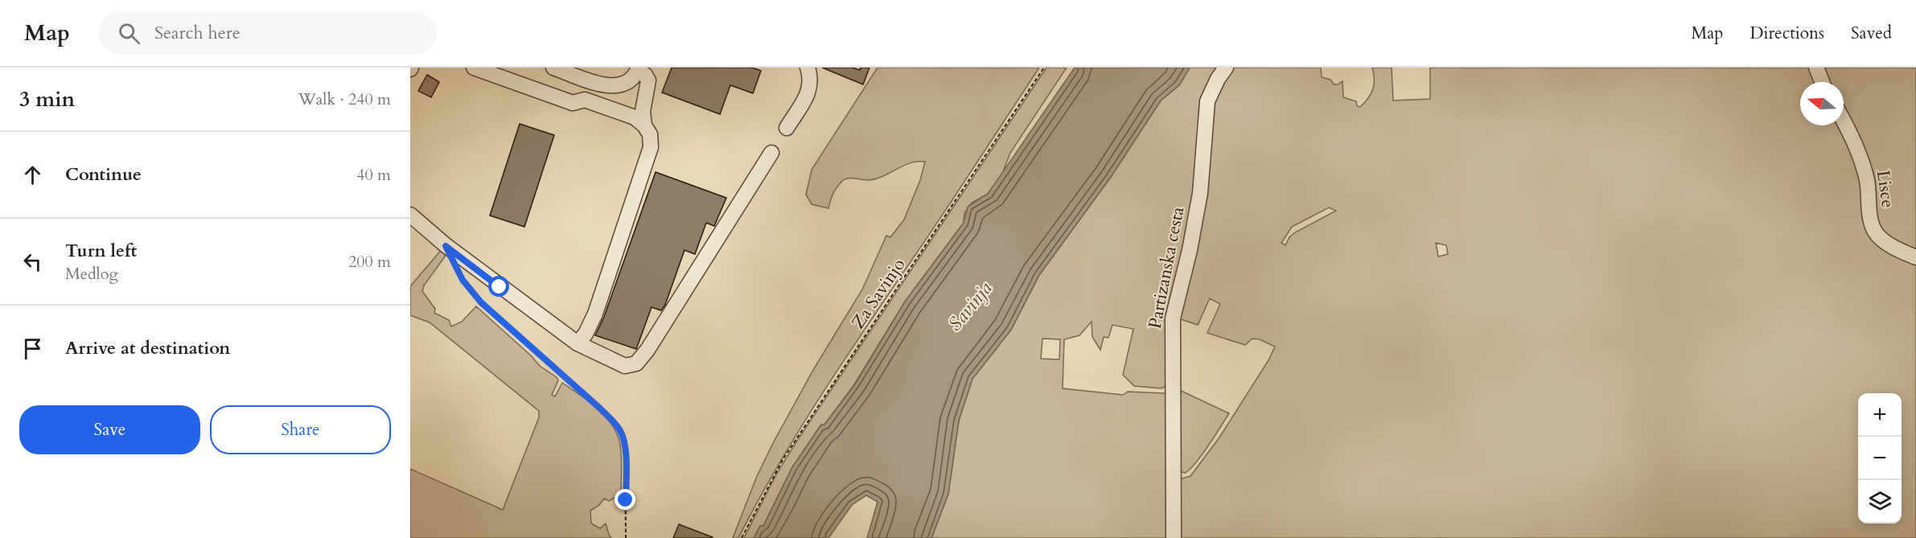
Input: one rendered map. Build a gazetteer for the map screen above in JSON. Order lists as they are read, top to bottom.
{
  "streets": {
    "street": ["Lisce", "Partizanska cesta"],
    "path": ["Za Savinjo"]
  },
  "water": ["Savinja"],
  "north": "left",
  "page": {
    "header": "Map",
    "search": "Search here",
    "nav": ["Map", "Directions", "Saved"],
    "heading": ["3 min", "Walk · 240 m"],
    "list": [
      ["Continue", "40 m"],
      ["Turn left", "Medlog", "200 m"],
      "Arrive at destination"
    ],
    "buttons": ["Save", "Share"],
    "map_buttons": ["+", "−"]
  }
}
